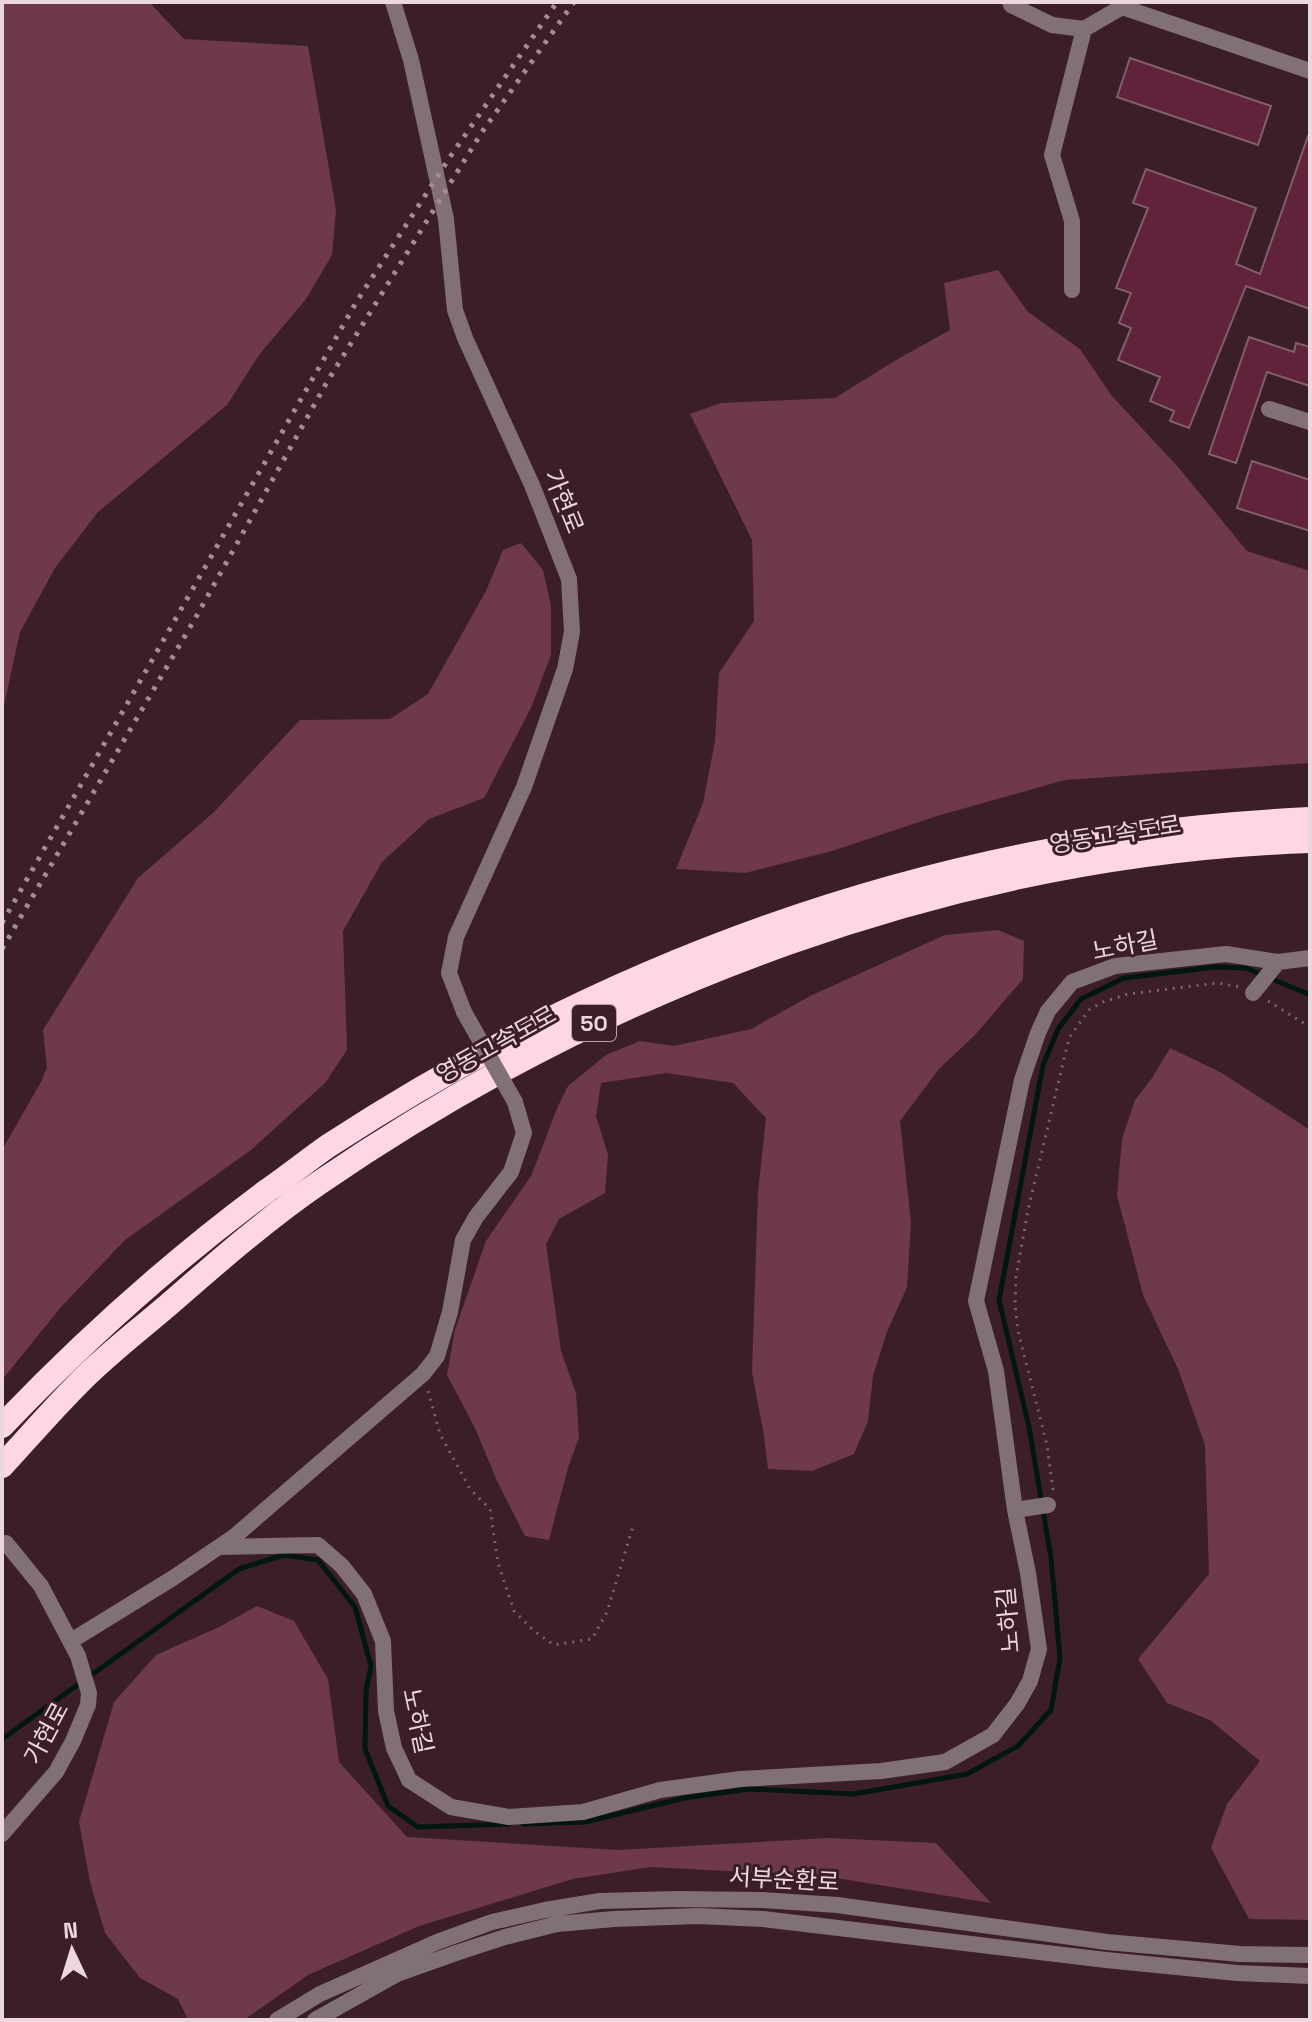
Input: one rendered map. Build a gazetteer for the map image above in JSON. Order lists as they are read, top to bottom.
{
  "streets": {
    "highway": ["영동고속도로", "50"],
    "street": ["가현로", "노하길", "서부순환로"]
  },
  "north": "top"
}
